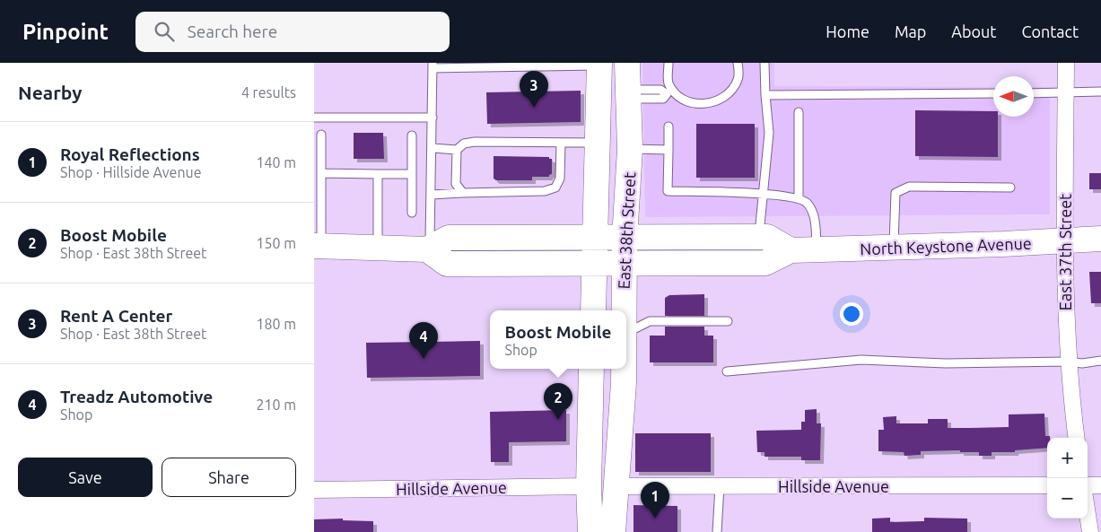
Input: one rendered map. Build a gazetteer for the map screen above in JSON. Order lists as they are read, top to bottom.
{
  "streets": {
    "main road": ["East 38th Street", "North Keystone Avenue"],
    "street": ["East 37th Street", "Hillside Avenue"]
  },
  "crossings": [
    ["East 38th Street", "North Keystone Avenue"],
    ["East 38th Street", "Hillside Avenue"],
    ["North Keystone Avenue", "East 37th Street"]
  ],
  "north": "left",
  "page": {
    "header": "Pinpoint",
    "search": "Search here",
    "nav": [
      "Home",
      "Map",
      "About",
      "Contact"
    ],
    "heading": ["Nearby", "4 results"],
    "pins": [
      "3",
      "4",
      "2",
      "1"
    ],
    "list": [
      {
        "mark": "1",
        "name": "Royal Reflections",
        "note": "Shop · Hillside Avenue",
        "value": "140 m"
      },
      {
        "mark": "2",
        "name": "Boost Mobile",
        "note": "Shop · East 38th Street",
        "value": "150 m"
      },
      {
        "mark": "3",
        "name": "Rent A Center",
        "note": "Shop · East 38th Street",
        "value": "180 m"
      },
      {
        "mark": "4",
        "name": "Treadz Automotive",
        "note": "Shop",
        "value": "210 m"
      }
    ],
    "popup": ["Boost Mobile", "Shop"],
    "map_buttons": ["+", "−"],
    "buttons": ["Save", "Share"]
  }
}
